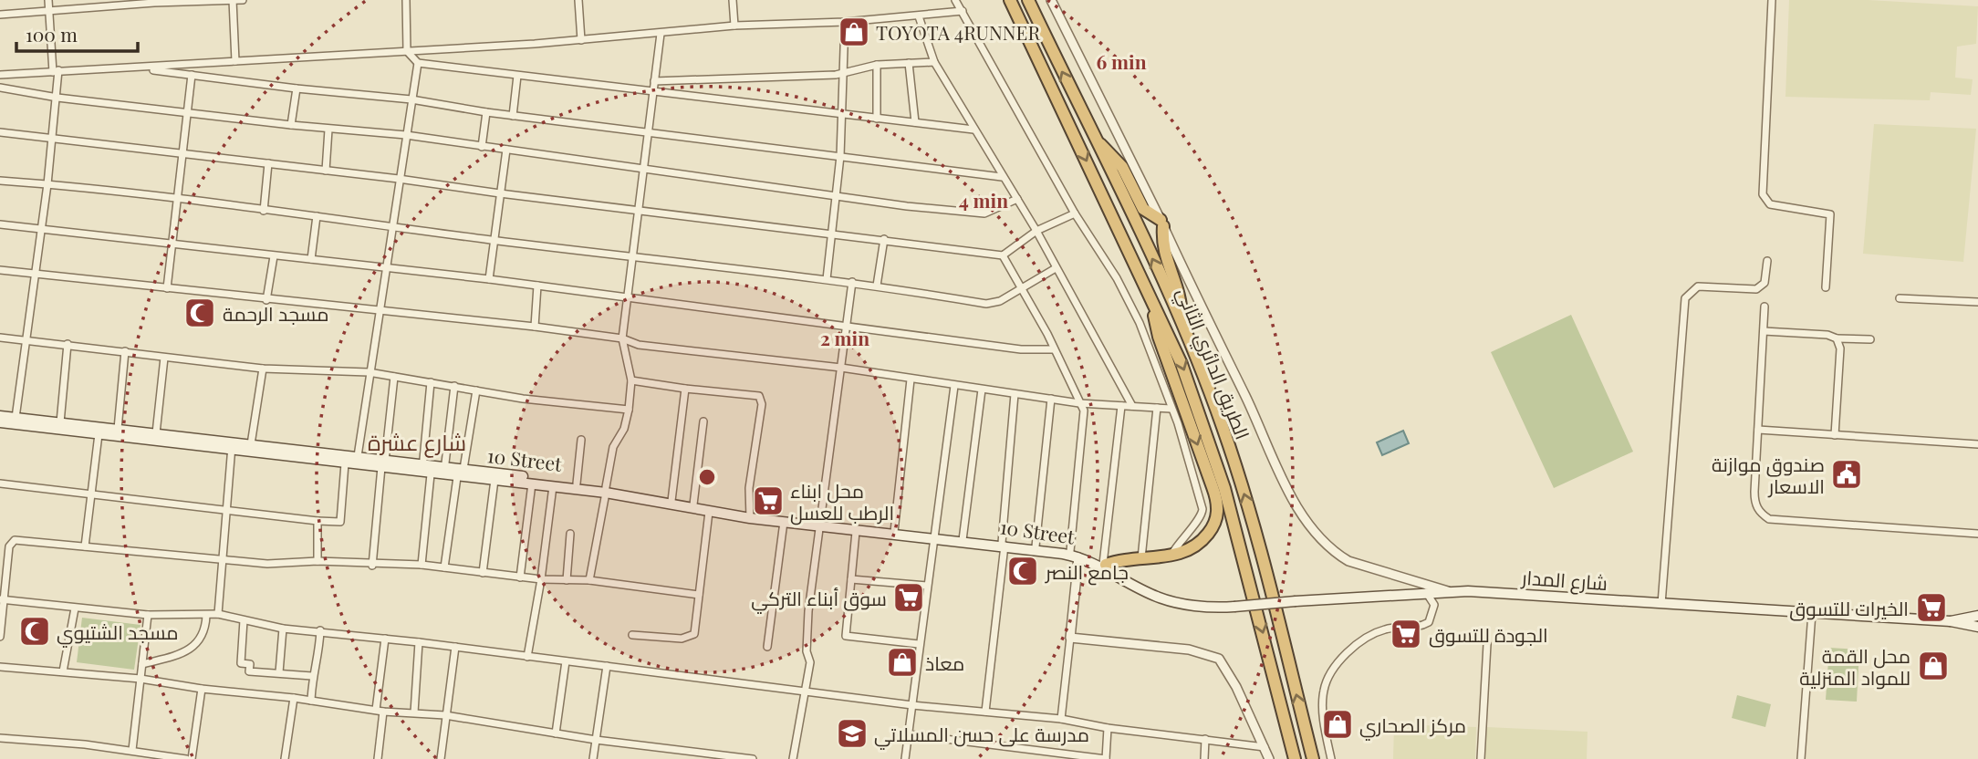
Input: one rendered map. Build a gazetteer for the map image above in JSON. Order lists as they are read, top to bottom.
{
  "streets": {
    "highway": ["الطريق الدائري الثاني"],
    "main road": ["10 Street", "شارع المدار"]
  },
  "crossings": [
    ["10 Street", "شارع المدار"]
  ],
  "districts": ["شارع عشرة"],
  "places": {
    "shop": [
      "TOYOTA 4RUNNER",
      "معاذ",
      "محل القمة للمواد المنزلية",
      "مركز الصحاري"
    ],
    "mosque": ["مسجد الرحمة", "جامع النصر", "مسجد الشتيوي"],
    "public building": ["صندوق موازنة الاسعار"],
    "supermarket": [
      "محل ابناء الرطب للعسل",
      "سوق أبناء التركي",
      "الخيرات للتسوق",
      "الجودة للتسوق"
    ],
    "school or university": ["مدرسة على حسن المسلاتي"]
  },
  "scale_bar": "100 m",
  "rings": ["6 min", "4 min", "2 min"]
}
